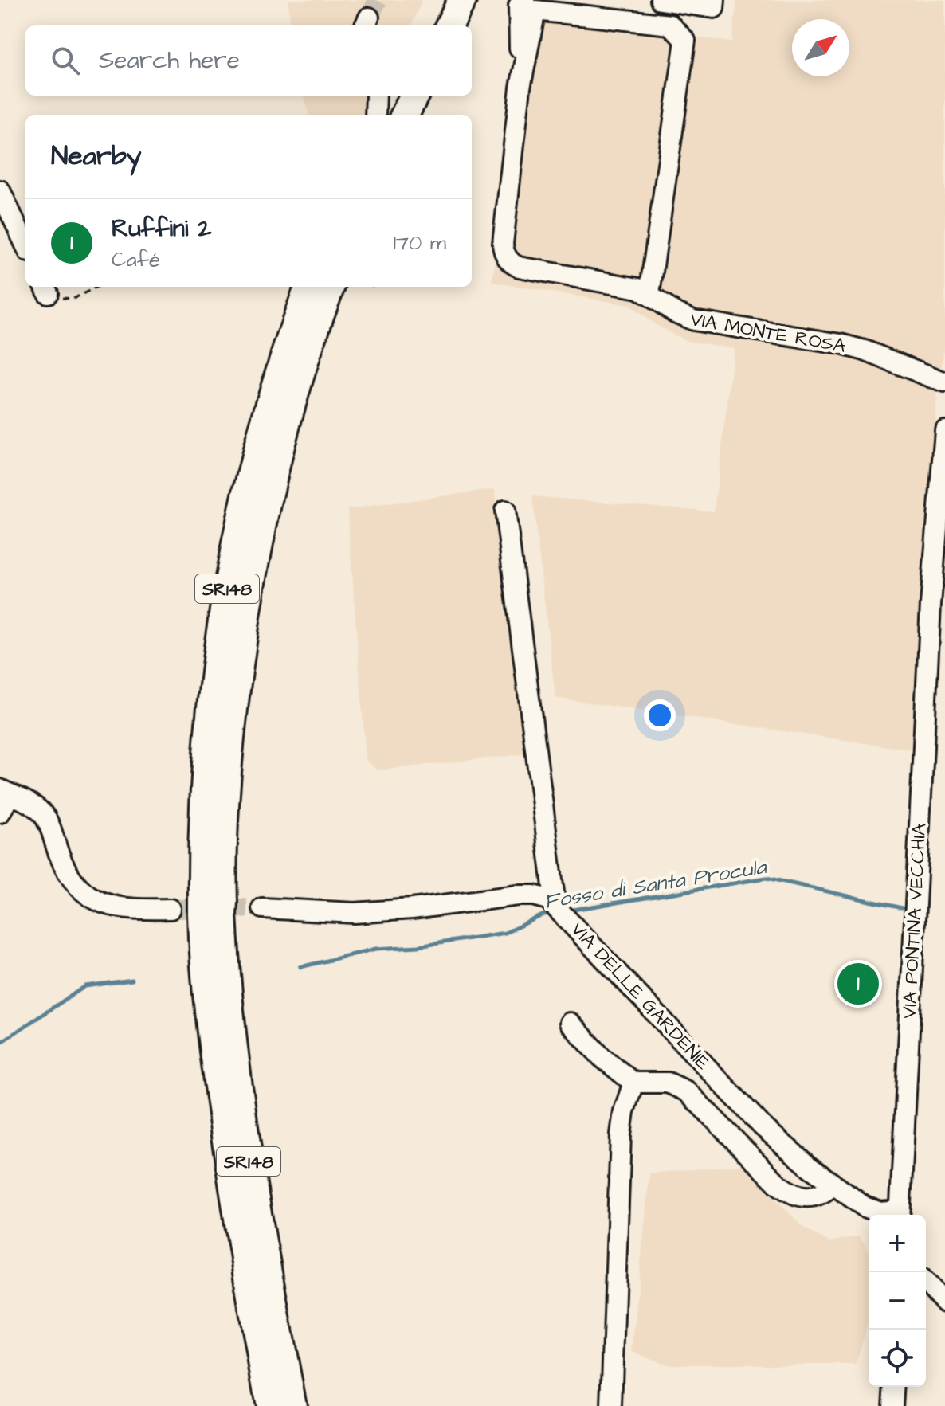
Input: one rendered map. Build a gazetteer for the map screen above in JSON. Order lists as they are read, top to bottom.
{
  "streets": {
    "highway": ["SR148"],
    "street": ["VIA MONTE ROSA", "VIA PONTINA VECCHIA", "VIA DELLE GARDENIE"]
  },
  "crossings": [
    ["VIA PONTINA VECCHIA", "VIA DELLE GARDENIE"]
  ],
  "water": ["Fosso di Santa Procula"],
  "north": "top right",
  "page": {
    "search": "Search here",
    "heading": "Nearby",
    "list": [
      {
        "mark": "1",
        "name": "Ruffini 2",
        "note": "Café",
        "value": "170 m"
      }
    ],
    "pins": "1",
    "map_buttons": ["+", "−"]
  }
}
